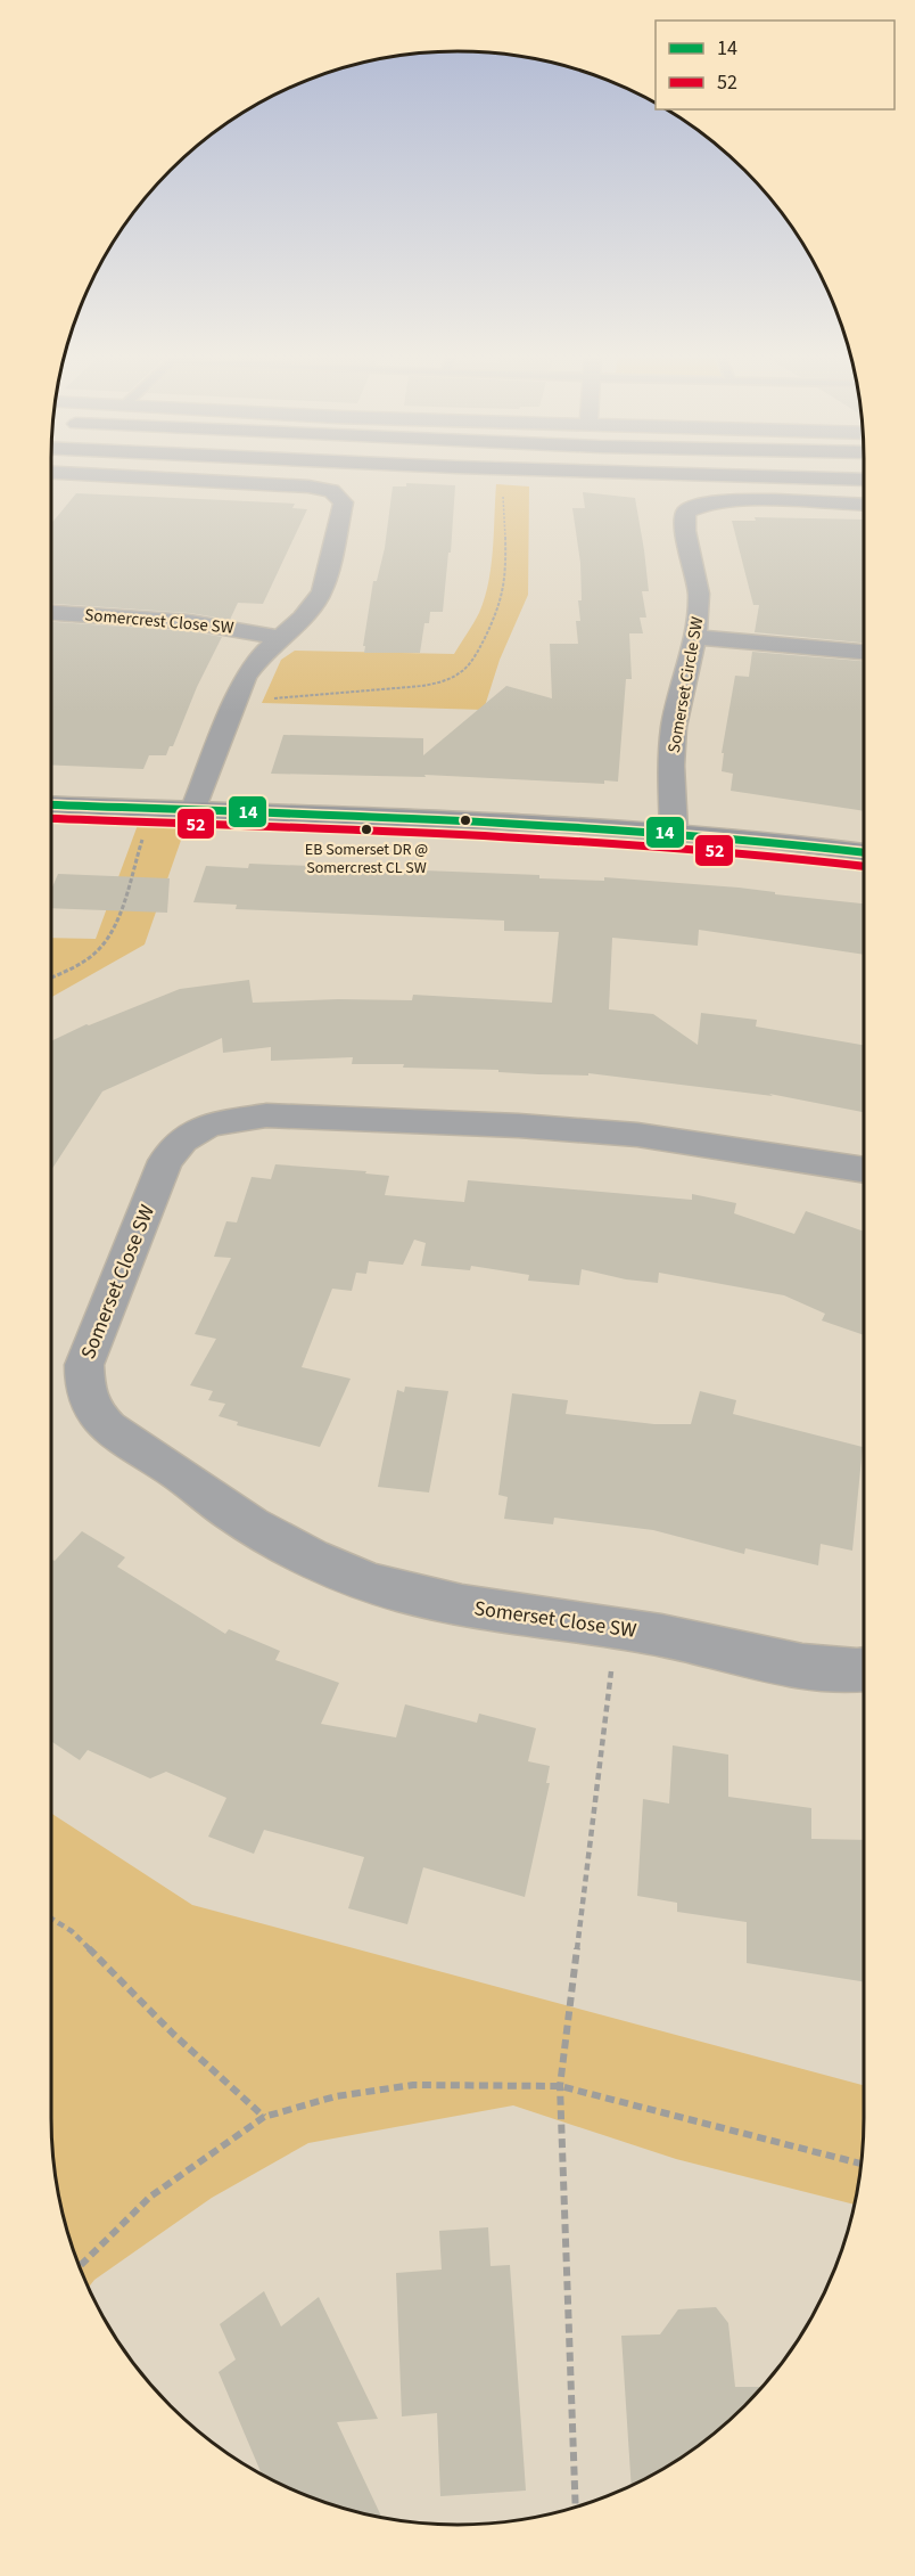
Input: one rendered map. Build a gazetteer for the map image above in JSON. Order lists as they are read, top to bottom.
{
  "streets": {
    "street": ["Somercrest Close SW", "Somerset Circle SW", "Somerset Close SW"]
  },
  "places": ["EB Somerset DR @ Somercrest CL SW"],
  "lines": ["transit line 14", "transit line 52"],
  "legend": ["14", "52"]
}
